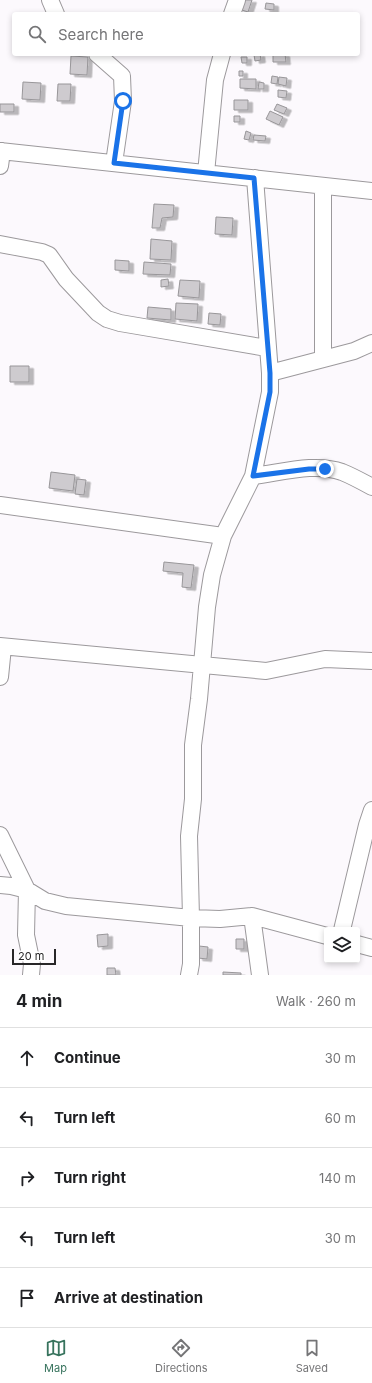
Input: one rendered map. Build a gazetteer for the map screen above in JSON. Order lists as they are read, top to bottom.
{
  "scale_bar": "20 m",
  "page": {
    "search": "Search here",
    "scale": "20 m",
    "heading": ["4 min", "Walk · 260 m"],
    "list": [
      ["Continue", "30 m"],
      ["Turn left", "60 m"],
      ["Turn right", "140 m"],
      ["Turn left", "30 m"],
      "Arrive at destination"
    ],
    "nav": ["Map", "Directions", "Saved"]
  }
}
